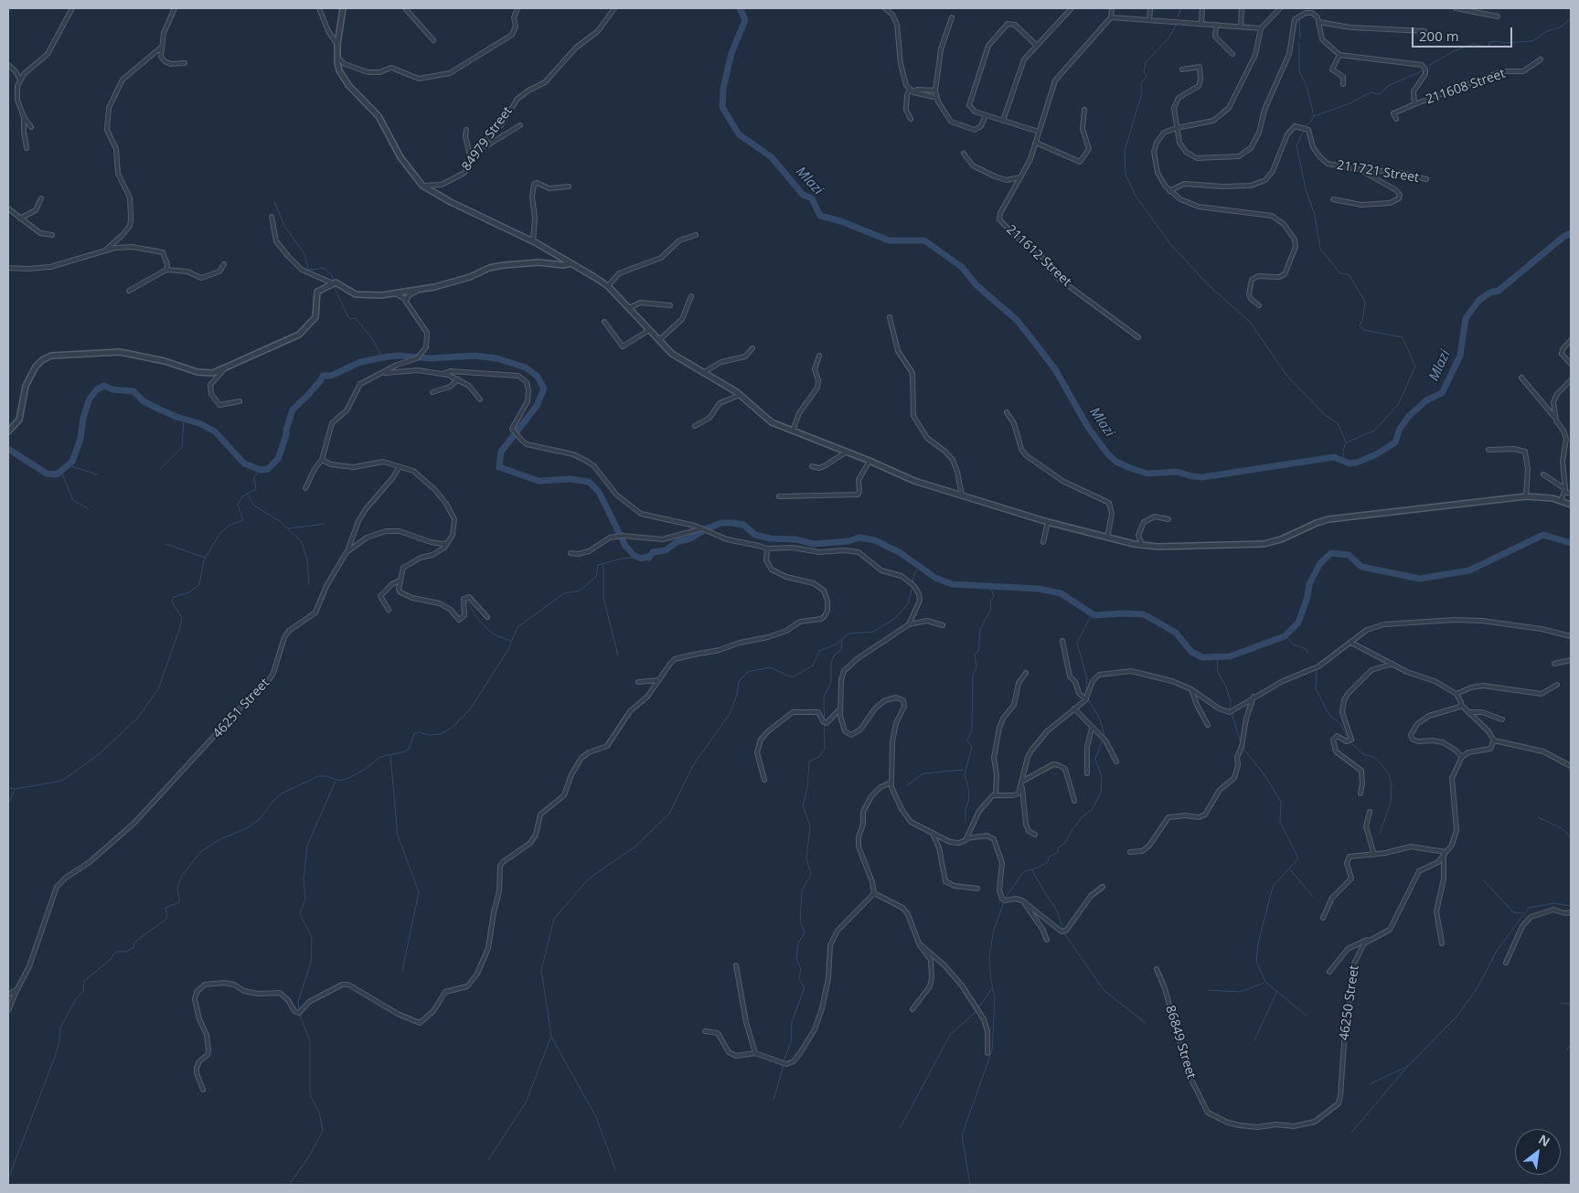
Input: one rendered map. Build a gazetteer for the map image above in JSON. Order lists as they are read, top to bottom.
{
  "streets": {
    "street": [
      "211608 Street",
      "84979 Street",
      "211721 Street",
      "211612 Street",
      "46251 Street",
      "46250 Street",
      "86849 Street"
    ]
  },
  "crossings": [
    ["46250 Street", "86849 Street"]
  ],
  "water": ["Mlazi"],
  "scale_bar": "200 m",
  "north": "top right"
}
